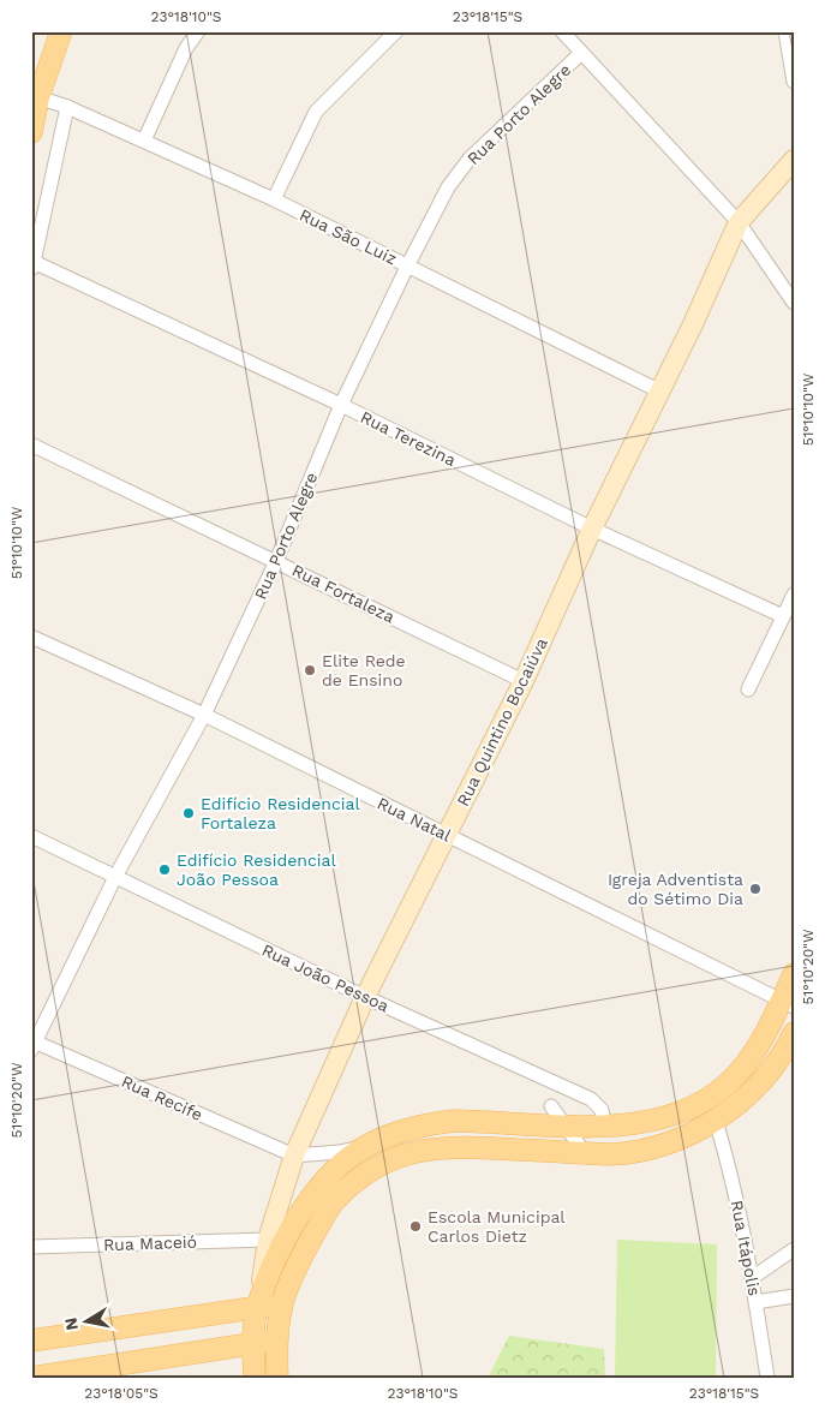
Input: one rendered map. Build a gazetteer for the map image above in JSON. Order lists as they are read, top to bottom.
{
  "streets": {
    "street": [
      "Rua Porto Alegre",
      "Rua São Luiz",
      "Rua Terezina",
      "Rua Fortaleza",
      "Rua Quintino Bocaiúva",
      "Rua Natal",
      "Rua João Pessoa",
      "Rua Recife",
      "Rua Maceió",
      "Rua Itápolis"
    ]
  },
  "crossings": [
    ["Rua Porto Alegre", "Rua São Luiz"],
    ["Rua Porto Alegre", "Rua Terezina"],
    ["Rua Porto Alegre", "Rua Fortaleza"],
    ["Rua Porto Alegre", "Rua Natal"],
    ["Rua Porto Alegre", "Rua João Pessoa"],
    ["Rua Porto Alegre", "Rua Recife"],
    ["Rua São Luiz", "Rua Quintino Bocaiúva"],
    ["Rua Terezina", "Rua Quintino Bocaiúva"],
    ["Rua Fortaleza", "Rua Quintino Bocaiúva"],
    ["Rua Quintino Bocaiúva", "Rua Natal"],
    ["Rua Quintino Bocaiúva", "Rua João Pessoa"],
    ["Rua Quintino Bocaiúva", "Rua Recife"],
    ["Rua Quintino Bocaiúva", "Rua Maceió"]
  ],
  "places": [
    "Elite Rede de Ensino",
    "Edifício Residencial Fortaleza",
    "Edifício Residencial João Pessoa",
    "Igreja Adventista do Sétimo Dia",
    "Escola Municipal Carlos Dietz"
  ],
  "north": "left",
  "coordinates": [
    "23°18'10\"S",
    "23°18'15\"S",
    "51°10'10\"W",
    "51°10'20\"W",
    "23°18'05\"S"
  ]
}
